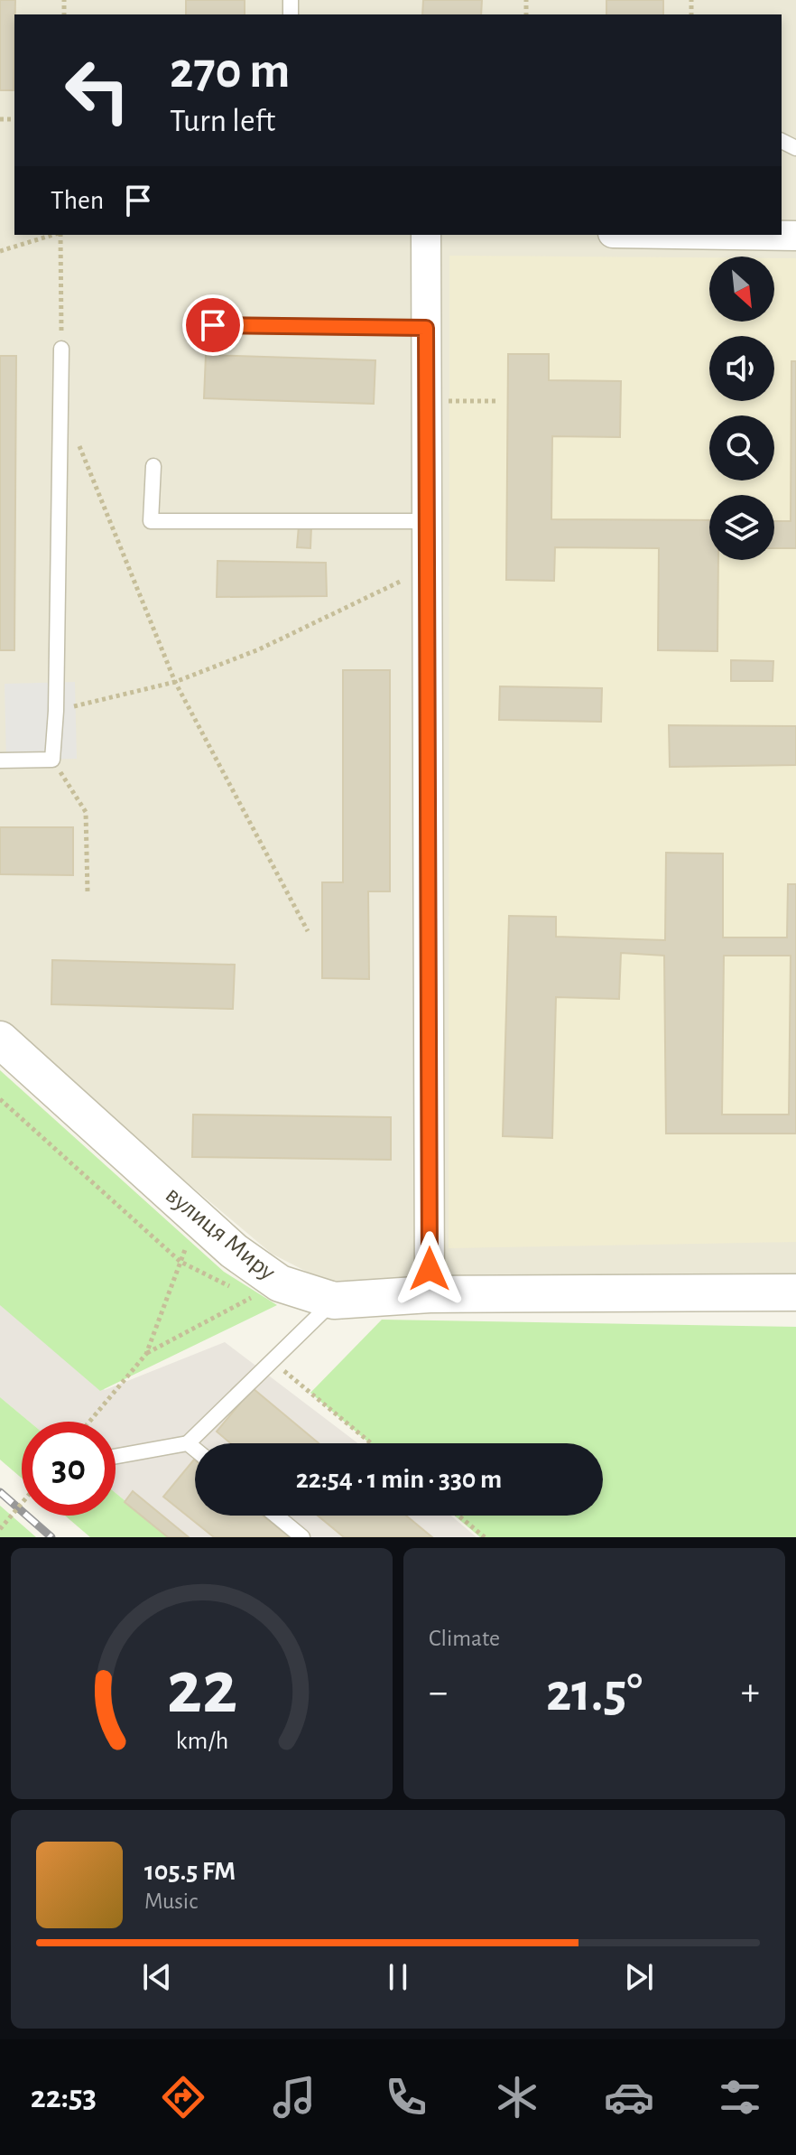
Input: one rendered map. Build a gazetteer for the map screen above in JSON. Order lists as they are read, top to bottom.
{
  "streets": {
    "street": ["вулиця Миру"]
  },
  "north": "bottom right",
  "page": {
    "turn": ["270 m", "Turn left"],
    "then": "Then",
    "limit": "30",
    "trip": "22:54 · 1 min · 330 m",
    "tile": "Climate",
    "heat": ["−", "21.5°", "+"],
    "song": ["105.5 FM", "Music"],
    "tabs": "22:53",
    "gauge": ["22", "km/h"]
  }
}
